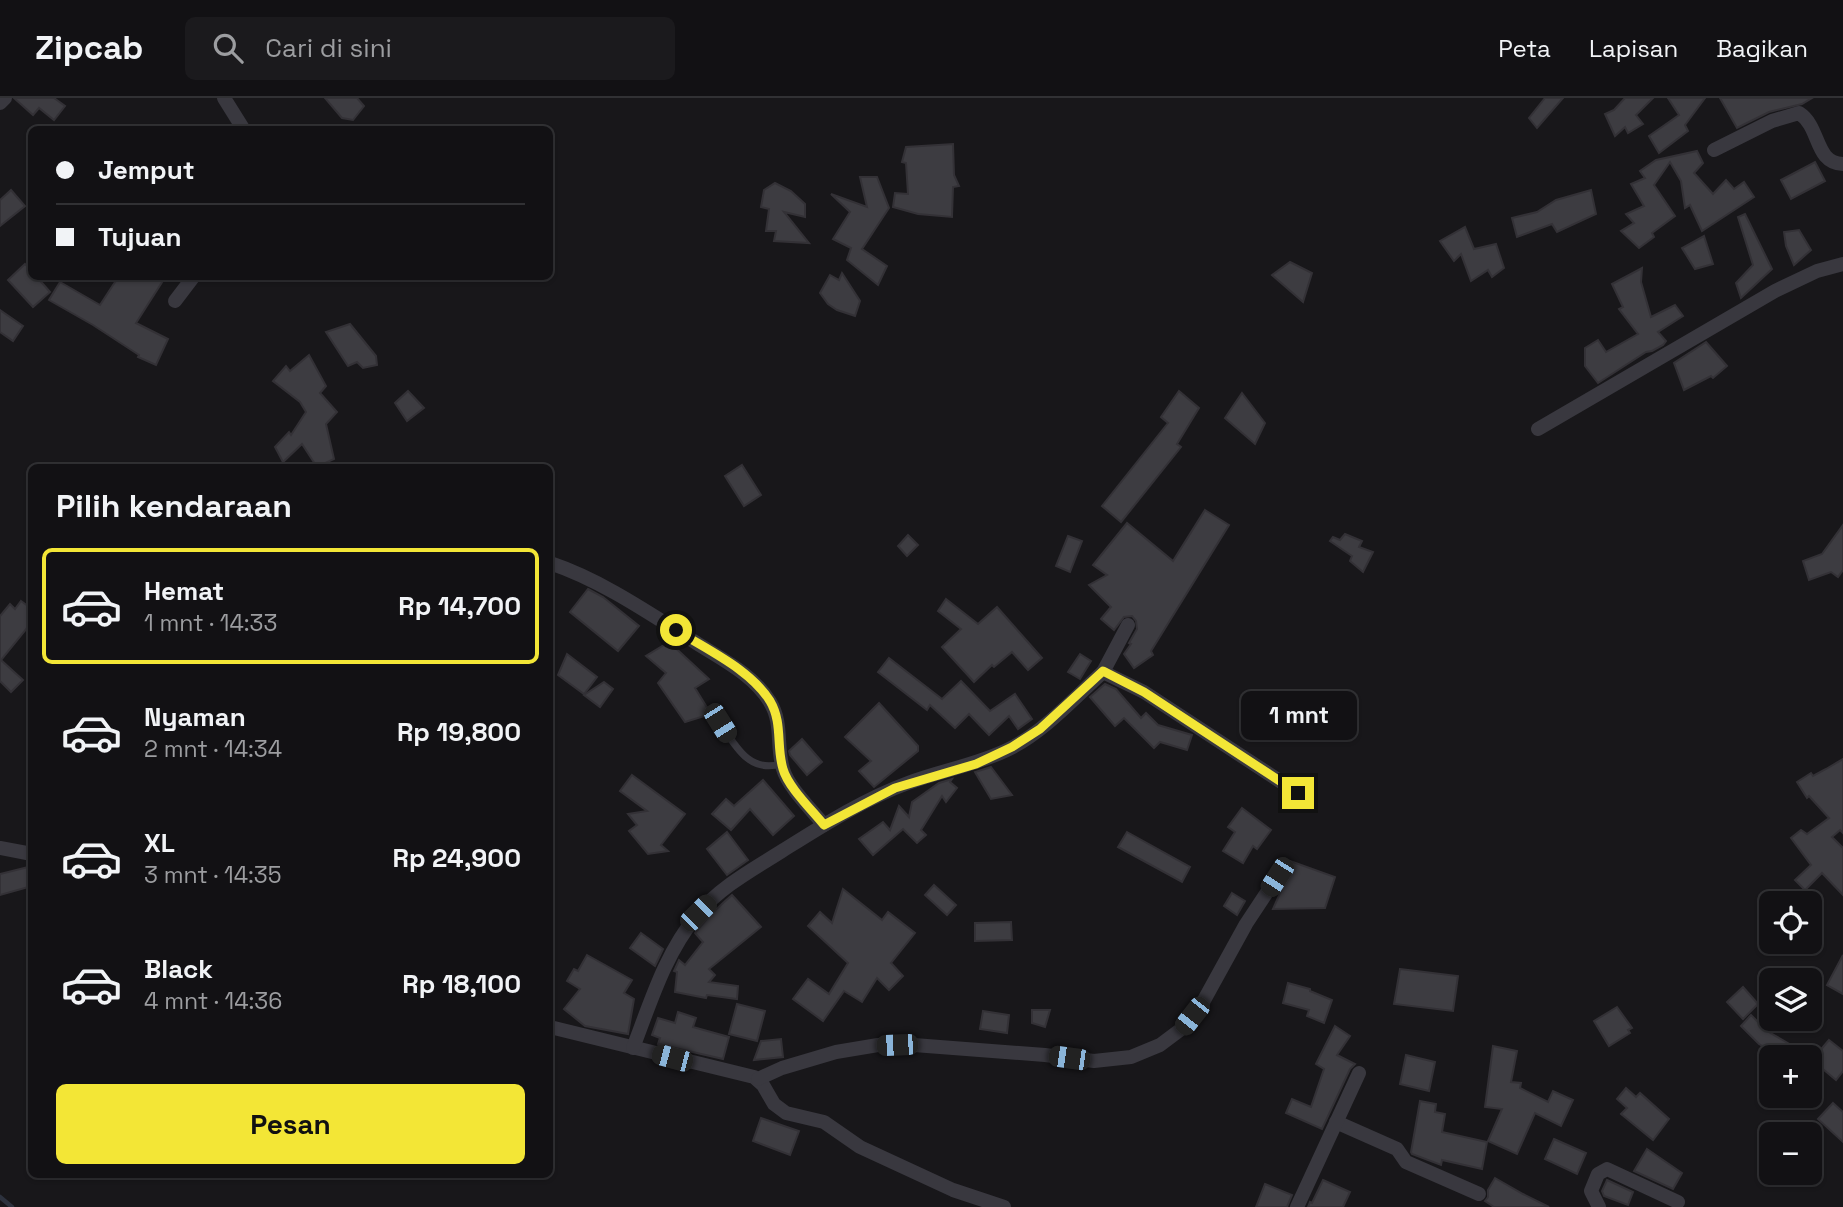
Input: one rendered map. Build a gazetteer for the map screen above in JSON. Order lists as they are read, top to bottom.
{
  "page": {
    "header": "Zipcab",
    "search": "Cari di sini",
    "nav": ["Peta", "Lapisan", "Bagikan"],
    "banner": ["Jemput", "Tujuan"],
    "heading": "Pilih kendaraan",
    "list": [
      {
        "name": "Hemat",
        "note": "1 mnt · 14:33",
        "value": "Rp 14,700"
      },
      {
        "name": "Nyaman",
        "note": "2 mnt · 14:34",
        "value": "Rp 19,800"
      },
      {
        "name": "XL",
        "note": "3 mnt · 14:35",
        "value": "Rp 24,900"
      },
      {
        "name": "Black",
        "note": "4 mnt · 14:36",
        "value": "Rp 18,100"
      }
    ],
    "bubble": "1 mnt",
    "map_buttons": ["+", "−"],
    "buttons": "Pesan"
  }
}
